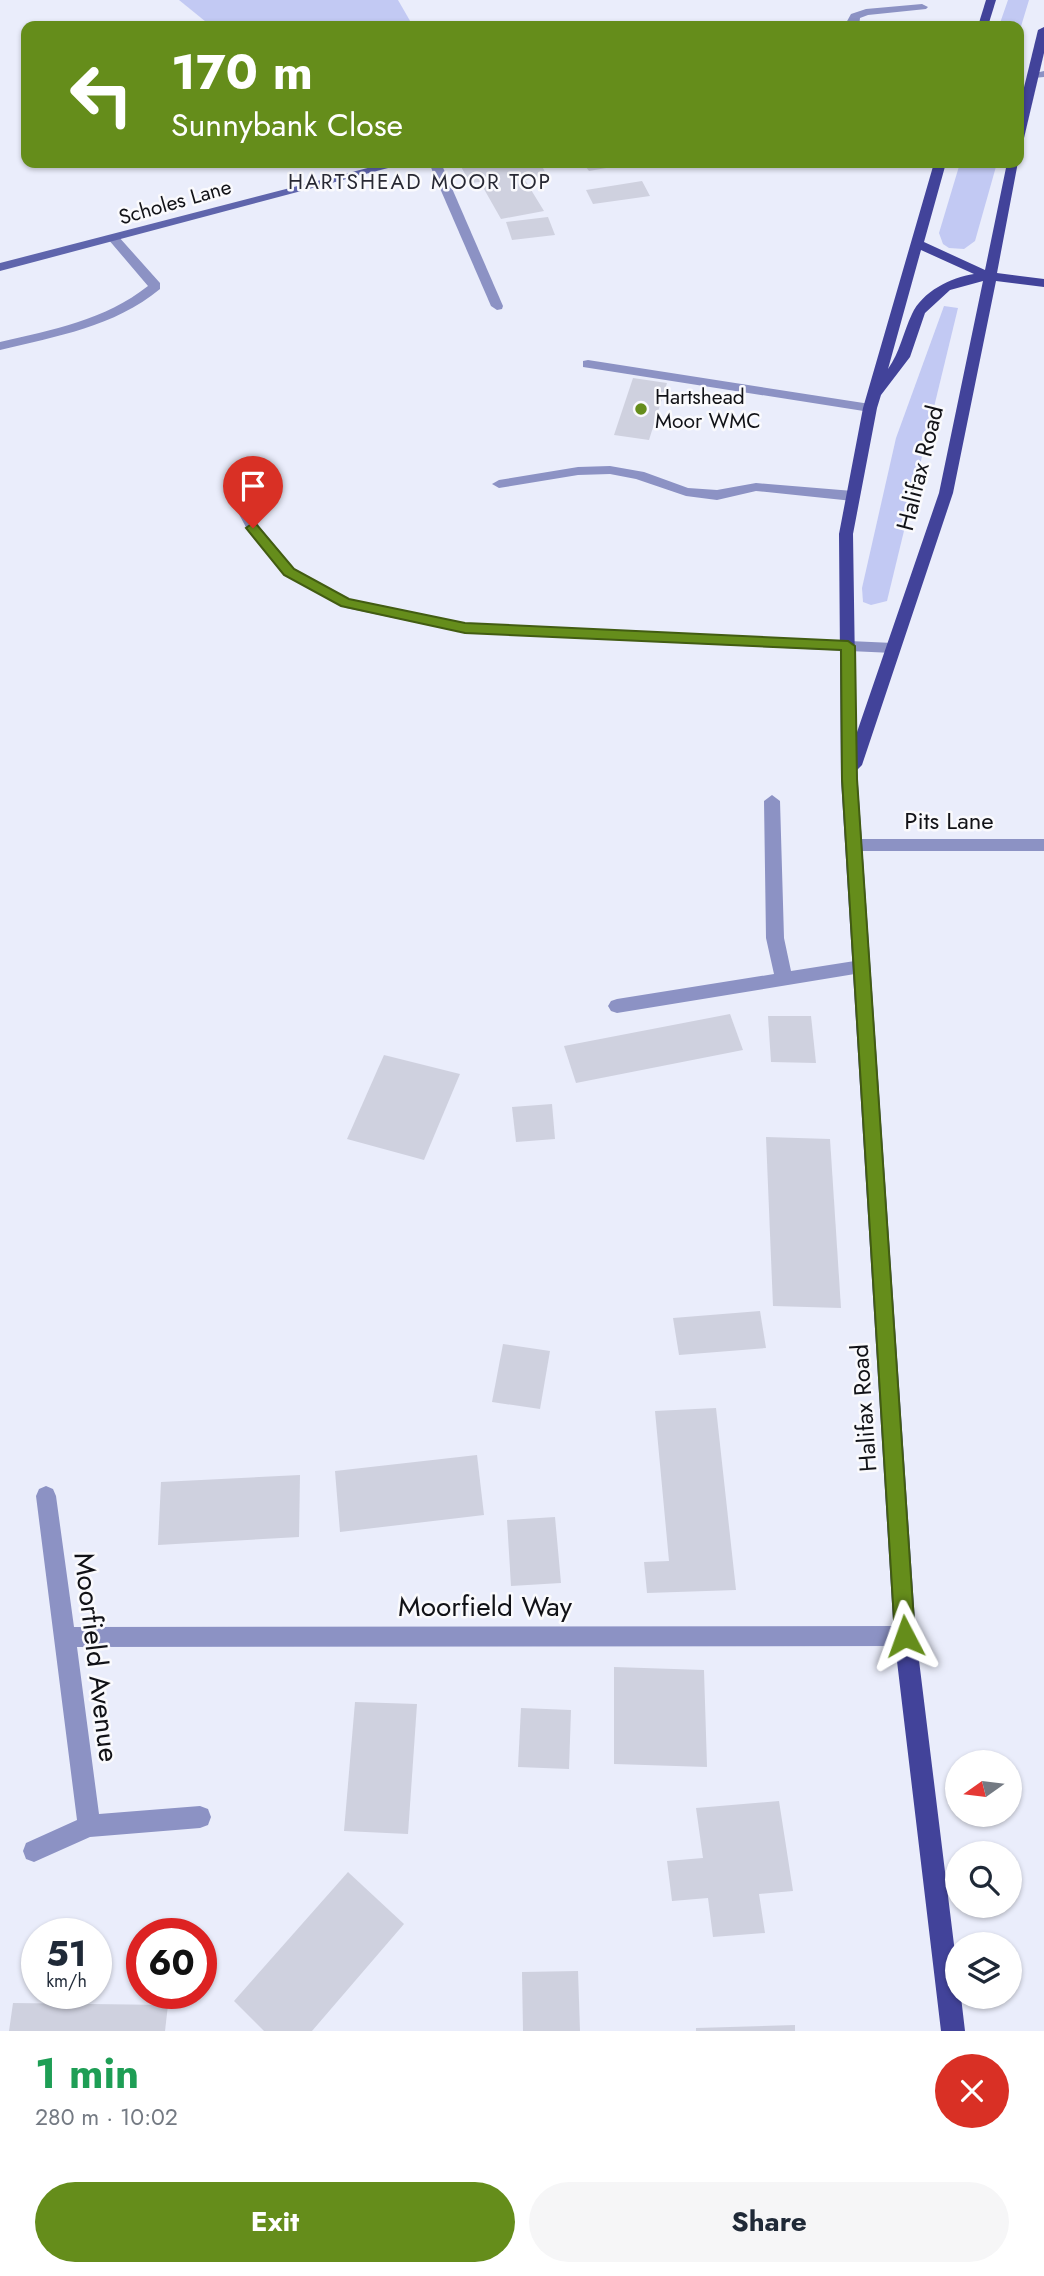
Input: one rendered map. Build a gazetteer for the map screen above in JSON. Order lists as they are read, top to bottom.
{
  "streets": {
    "main road": ["Scholes Lane", "Halifax Road"],
    "street": ["Pits Lane", "Moorfield Way", "Moorfield Avenue"]
  },
  "crossings": [
    ["Halifax Road", "Pits Lane"],
    ["Halifax Road", "Moorfield Way"],
    ["Moorfield Way", "Moorfield Avenue"]
  ],
  "districts": ["HARTSHEAD MOOR TOP"],
  "places": ["Hartshead Moor WMC"],
  "north": "left",
  "page": {
    "turn": ["170 m", "Sunnybank Close"],
    "speed": "51 km/h",
    "limit": "60",
    "heading": ["1 min", "280 m · 10:02"],
    "buttons": ["Exit", "Share"]
  }
}
